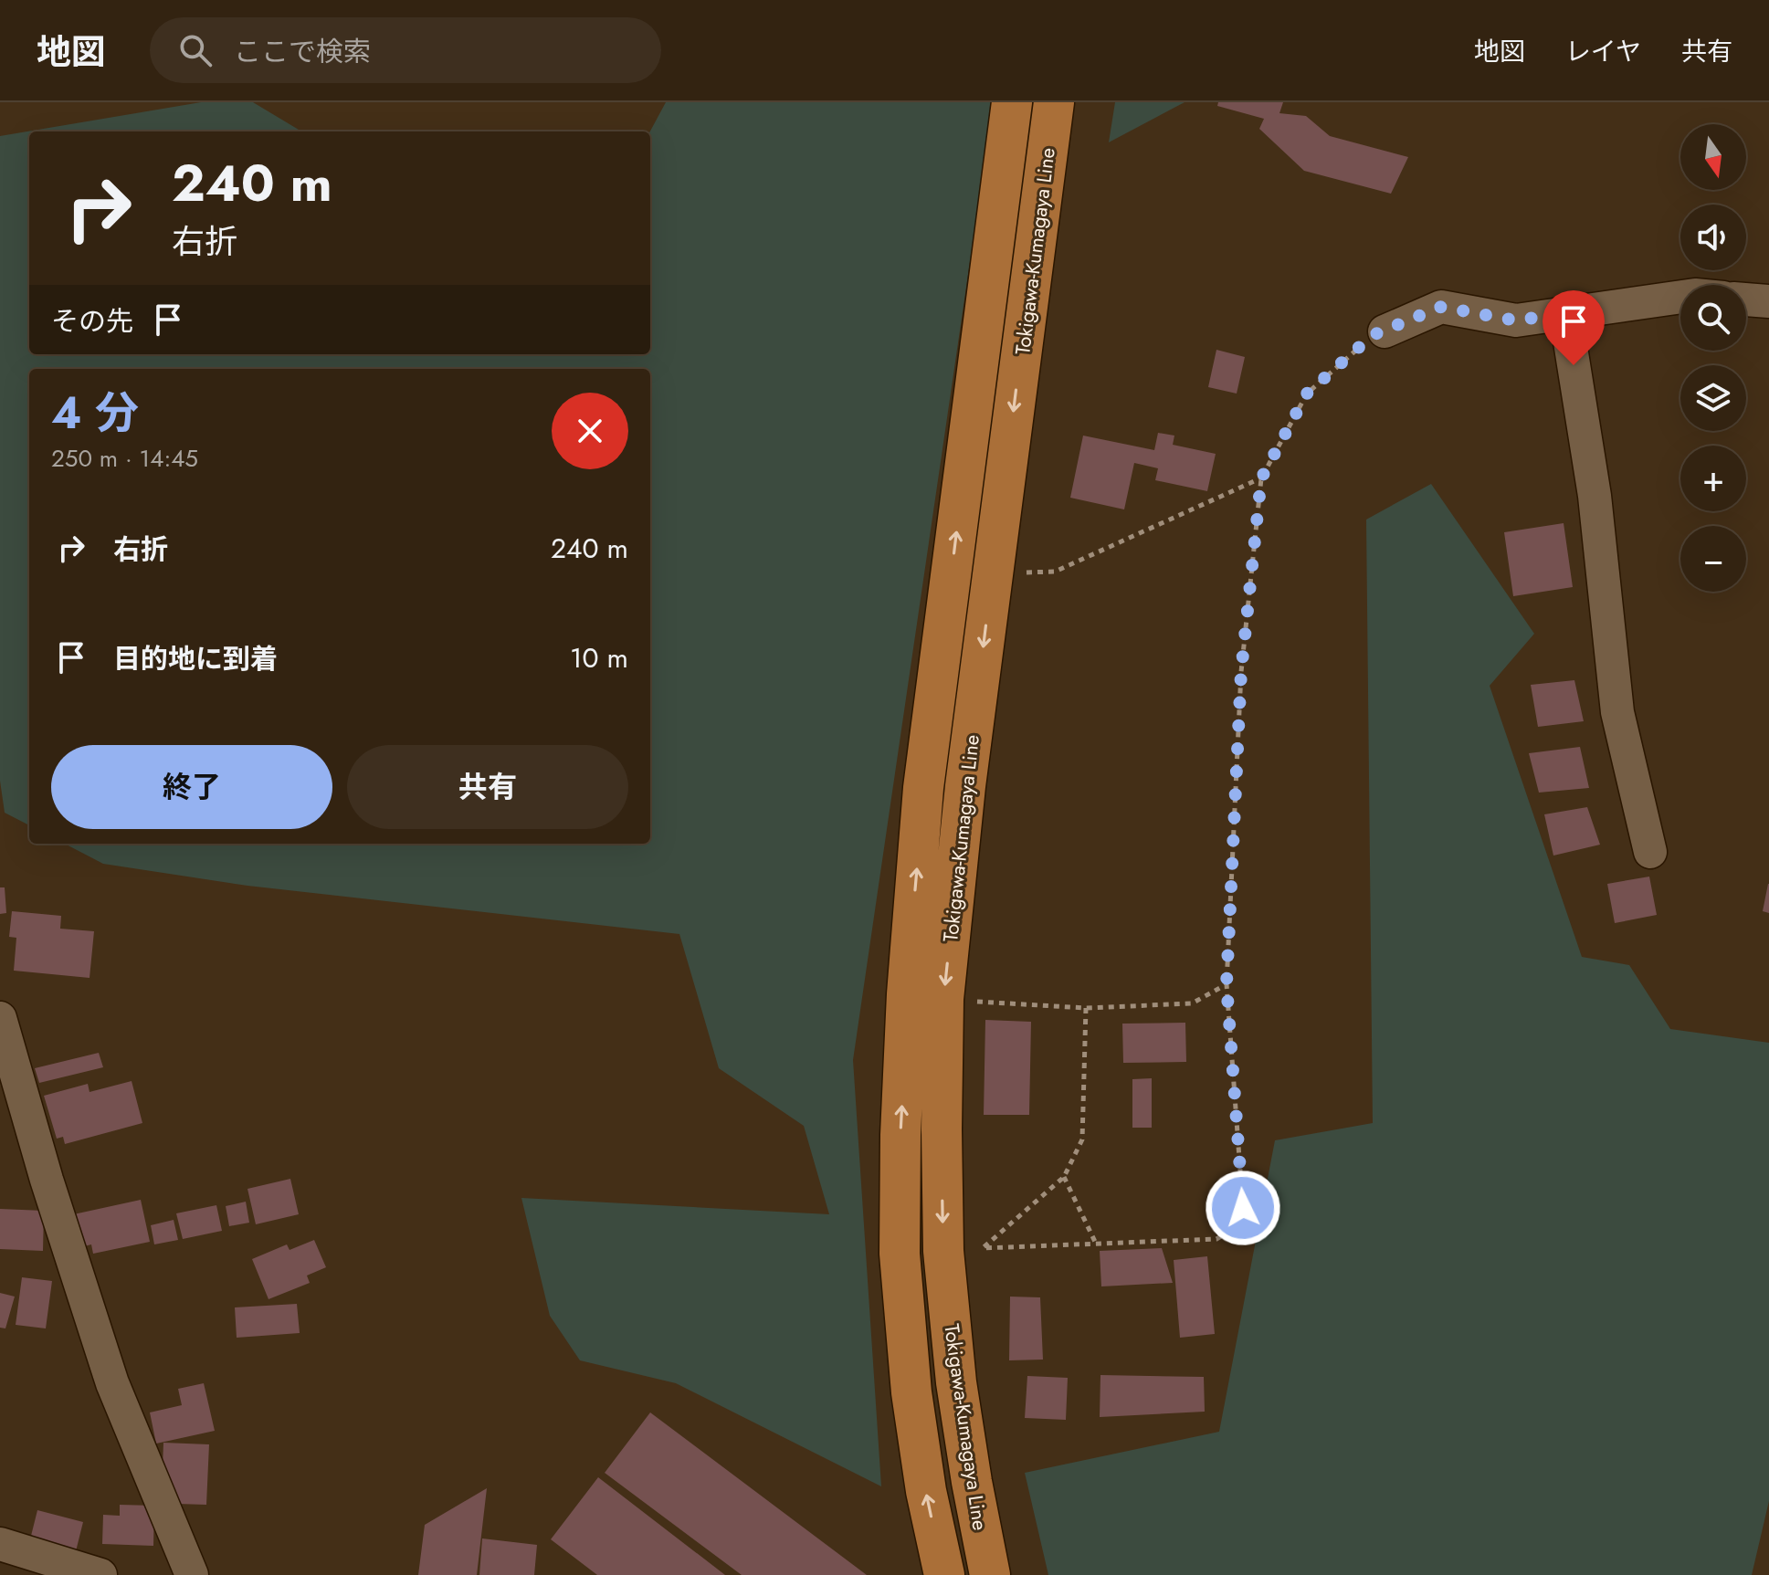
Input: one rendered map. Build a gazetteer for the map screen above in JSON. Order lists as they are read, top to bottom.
{
  "streets": {
    "main road": ["Tokigawa-Kumagaya Line"]
  },
  "north": "bottom",
  "page": {
    "header": "地図",
    "search": "ここで検索",
    "nav": ["地図", "レイヤ", "共有"],
    "map_buttons": ["+", "−"],
    "turn": ["240 m", "右折"],
    "then": "その先",
    "heading": ["4 分", "250 m · 14:45"],
    "list": [
      {
        "name": "右折",
        "value": "240 m"
      },
      {
        "name": "目的地に到着",
        "value": "10 m"
      }
    ],
    "buttons": ["終了", "共有"]
  }
}
